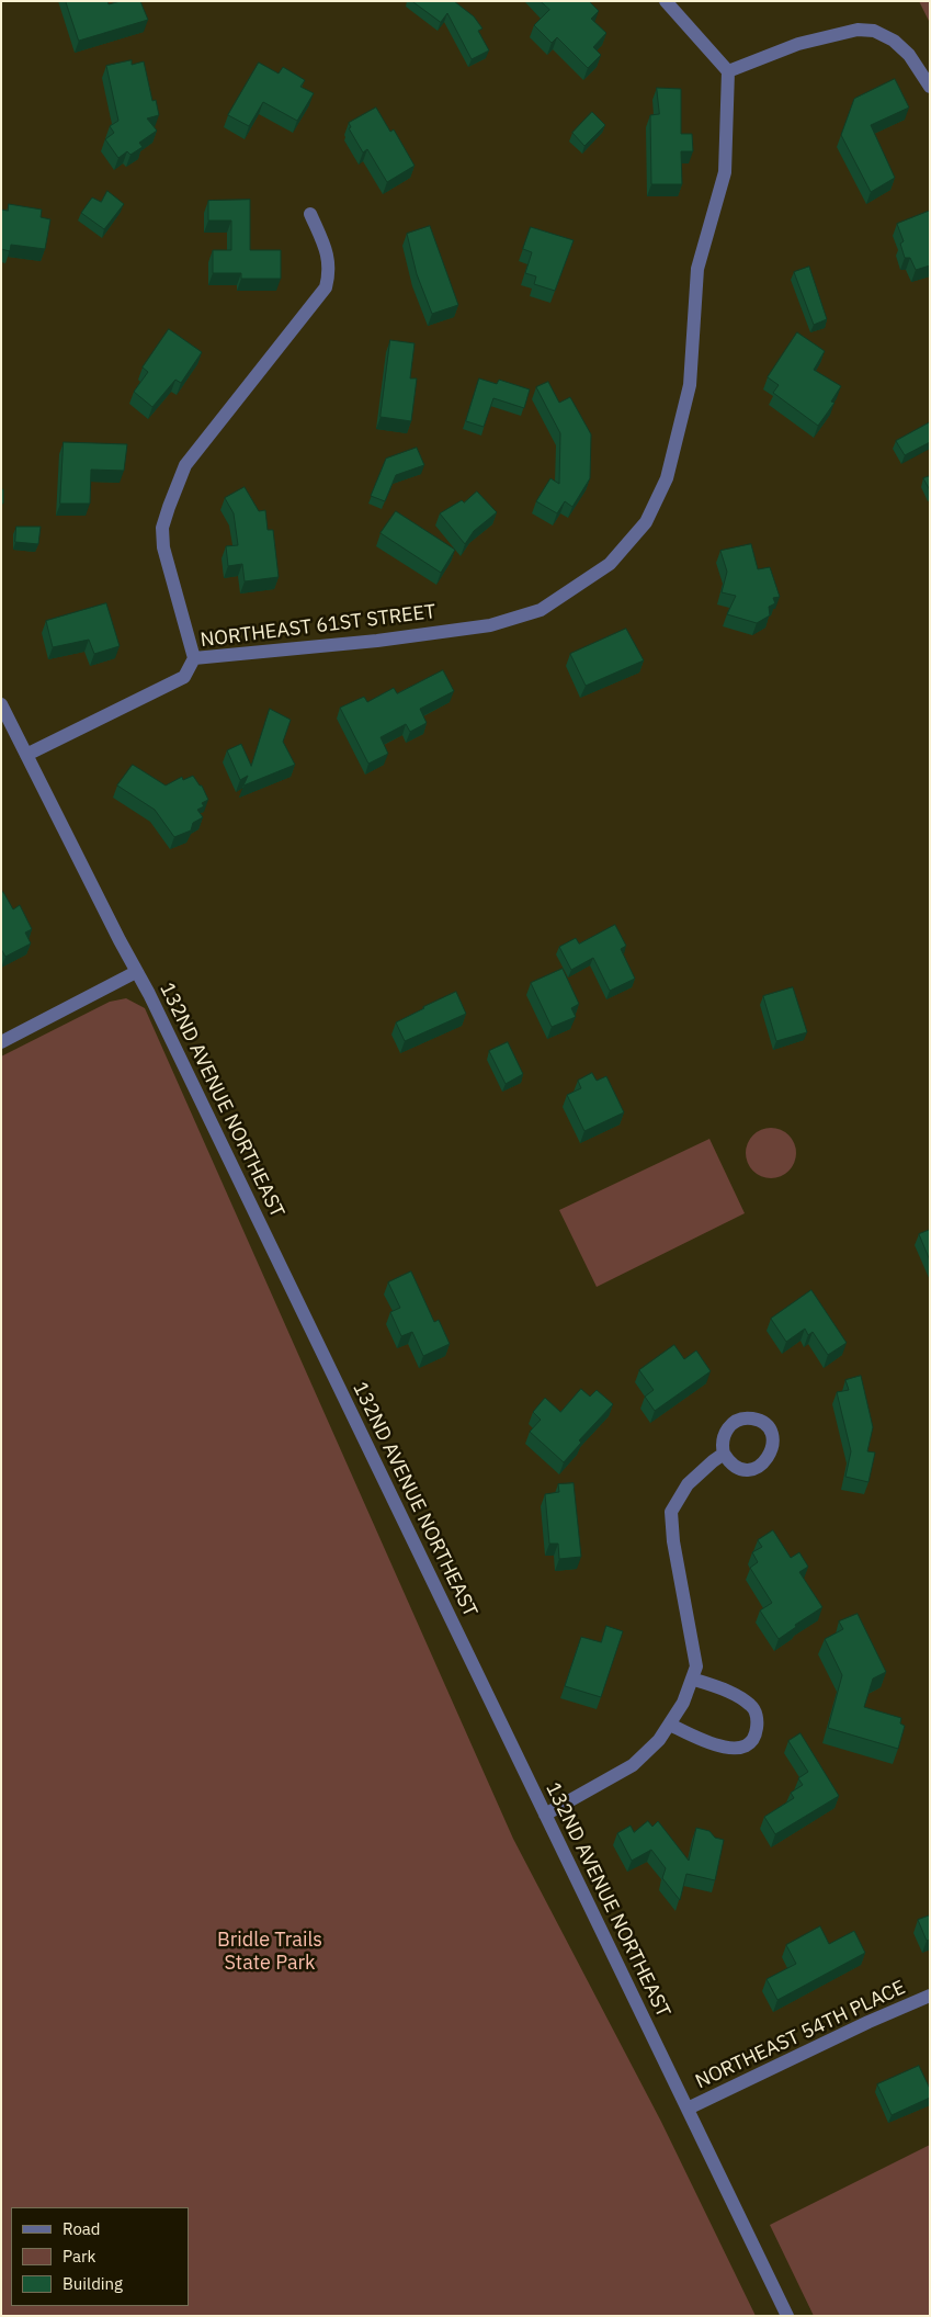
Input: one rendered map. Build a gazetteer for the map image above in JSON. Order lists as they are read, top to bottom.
{
  "streets": {
    "street": ["NORTHEAST 61ST STREET", "132ND AVENUE NORTHEAST", "NORTHEAST 54TH PLACE"]
  },
  "crossings": [
    ["NORTHEAST 61ST STREET", "132ND AVENUE NORTHEAST"],
    ["132ND AVENUE NORTHEAST", "NORTHEAST 54TH PLACE"]
  ],
  "parks": ["Bridle Trails State Park"],
  "legend": ["Road", "Park", "Building"]
}
